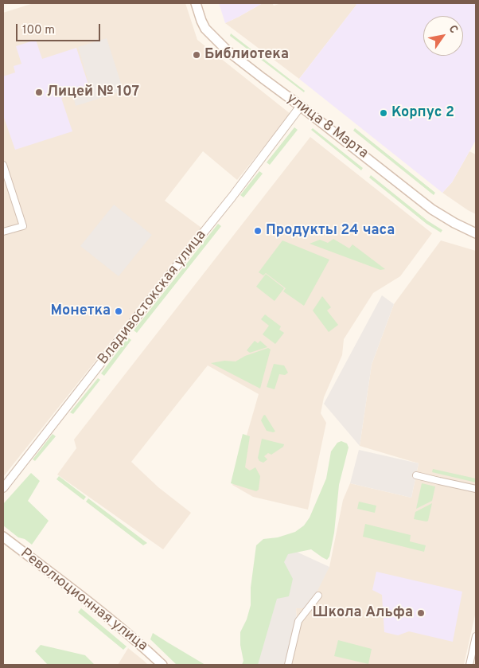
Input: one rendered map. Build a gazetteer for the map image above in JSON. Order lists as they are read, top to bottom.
{
  "streets": {
    "main road": ["улица 8 Марта", "Революционная улица"],
    "street": ["Владивостокская улица"]
  },
  "crossings": [
    ["улица 8 Марта", "Владивостокская улица"]
  ],
  "places": [
    "Библиотека",
    "Лицей № 107",
    "Корпус 2",
    "Продукты 24 часа",
    "Монетка",
    "Школа Альфа"
  ],
  "scale_bar": "100 m",
  "north": "top right"
}
